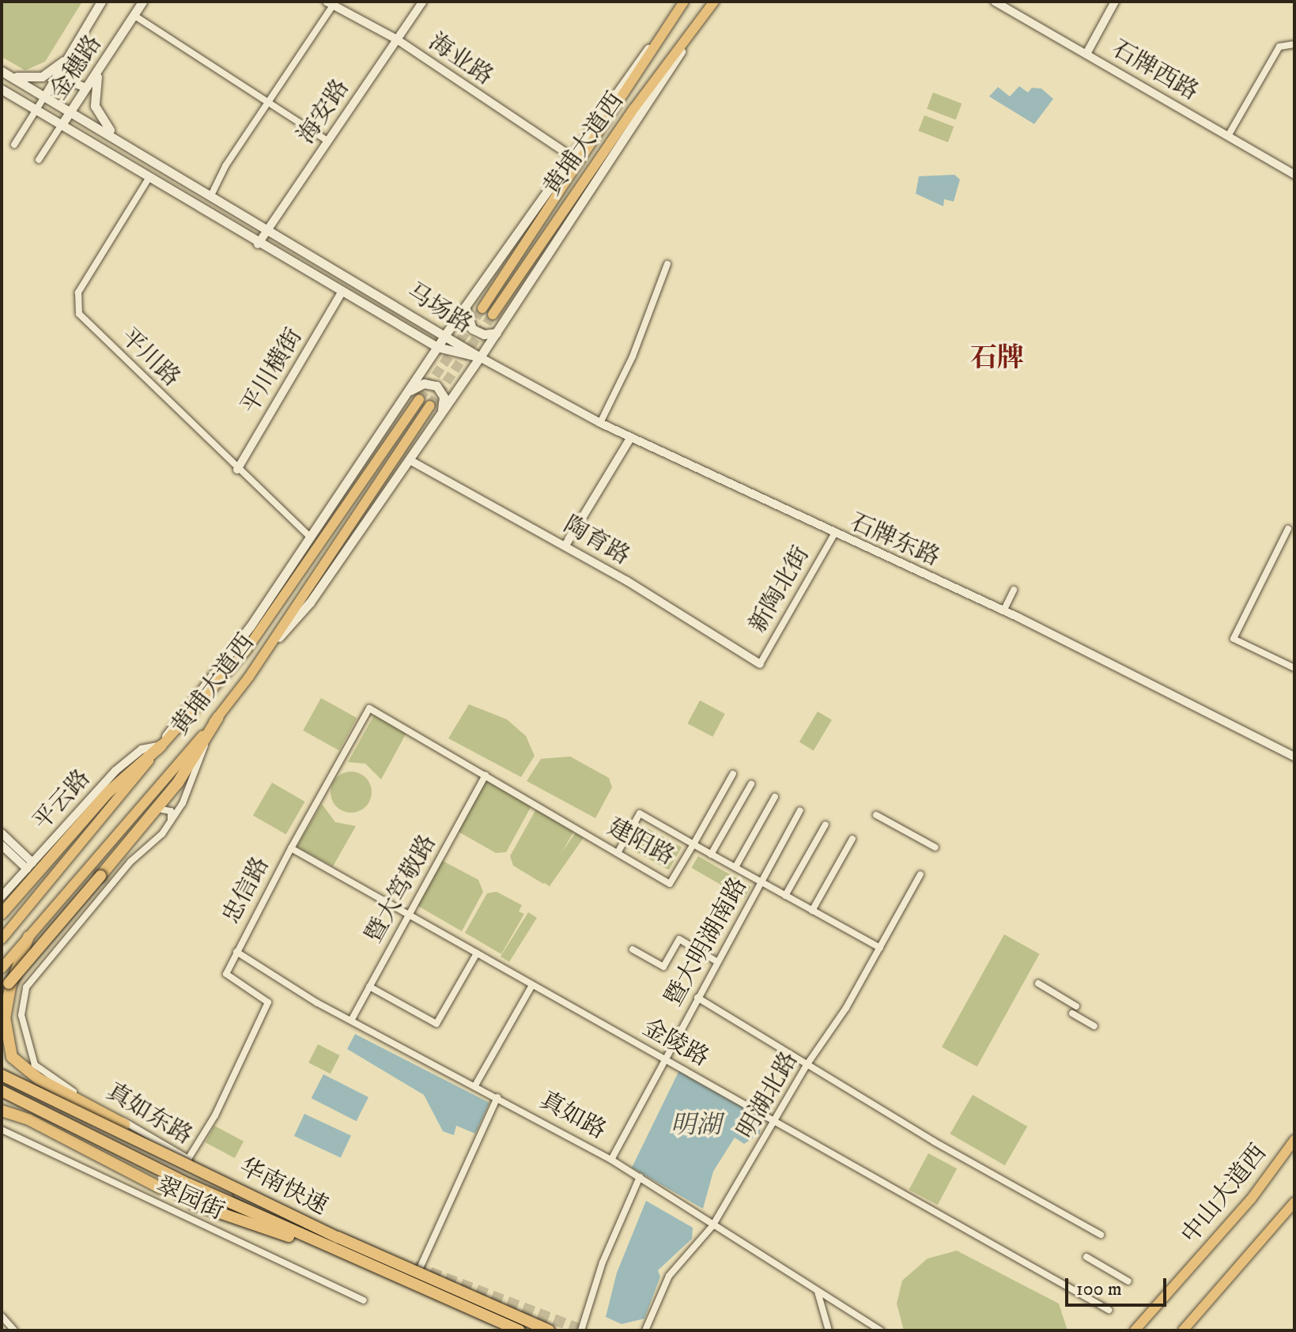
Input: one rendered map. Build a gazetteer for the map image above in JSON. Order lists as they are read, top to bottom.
{
  "streets": {
    "highway": ["华南快速"],
    "main road": [
      "金穗路",
      "黄埔大道西",
      "马场路",
      "中山大道西"
    ],
    "street": [
      "海业路",
      "石牌西路",
      "海安路",
      "平川路",
      "平川横街",
      "石牌东路",
      "陶育路",
      "新陶北街",
      "平云路",
      "建阳路",
      "暨大笃敬路",
      "忠信路",
      "暨大明湖南路",
      "金陵路",
      "明湖北路",
      "真如东路",
      "真如路",
      "翠园街"
    ]
  },
  "crossings": [
    ["海业路", "海安路"],
    ["金穗路", "马场路"],
    ["海安路", "马场路"],
    ["黄埔大道西", "平云路"],
    ["马场路", "平川路"],
    ["马场路", "平川横街"],
    ["马场路", "石牌东路"],
    ["平川路", "平川横街"],
    ["石牌东路", "新陶北街"],
    ["陶育路", "新陶北街"],
    ["建阳路", "暨大笃敬路"],
    ["建阳路", "忠信路"],
    ["建阳路", "暨大明湖南路"],
    ["建阳路", "金陵路"],
    ["建阳路", "明湖北路"],
    ["暨大笃敬路", "金陵路"],
    ["暨大笃敬路", "真如路"],
    ["忠信路", "金陵路"],
    ["忠信路", "真如东路"],
    ["忠信路", "真如路"],
    ["暨大明湖南路", "金陵路"],
    ["暨大明湖南路", "真如路"],
    ["金陵路", "明湖北路"],
    ["明湖北路", "真如路"],
    ["真如东路", "华南快速"]
  ],
  "districts": ["石牌"],
  "water": ["明湖"],
  "scale_bar": "100 m"
}
